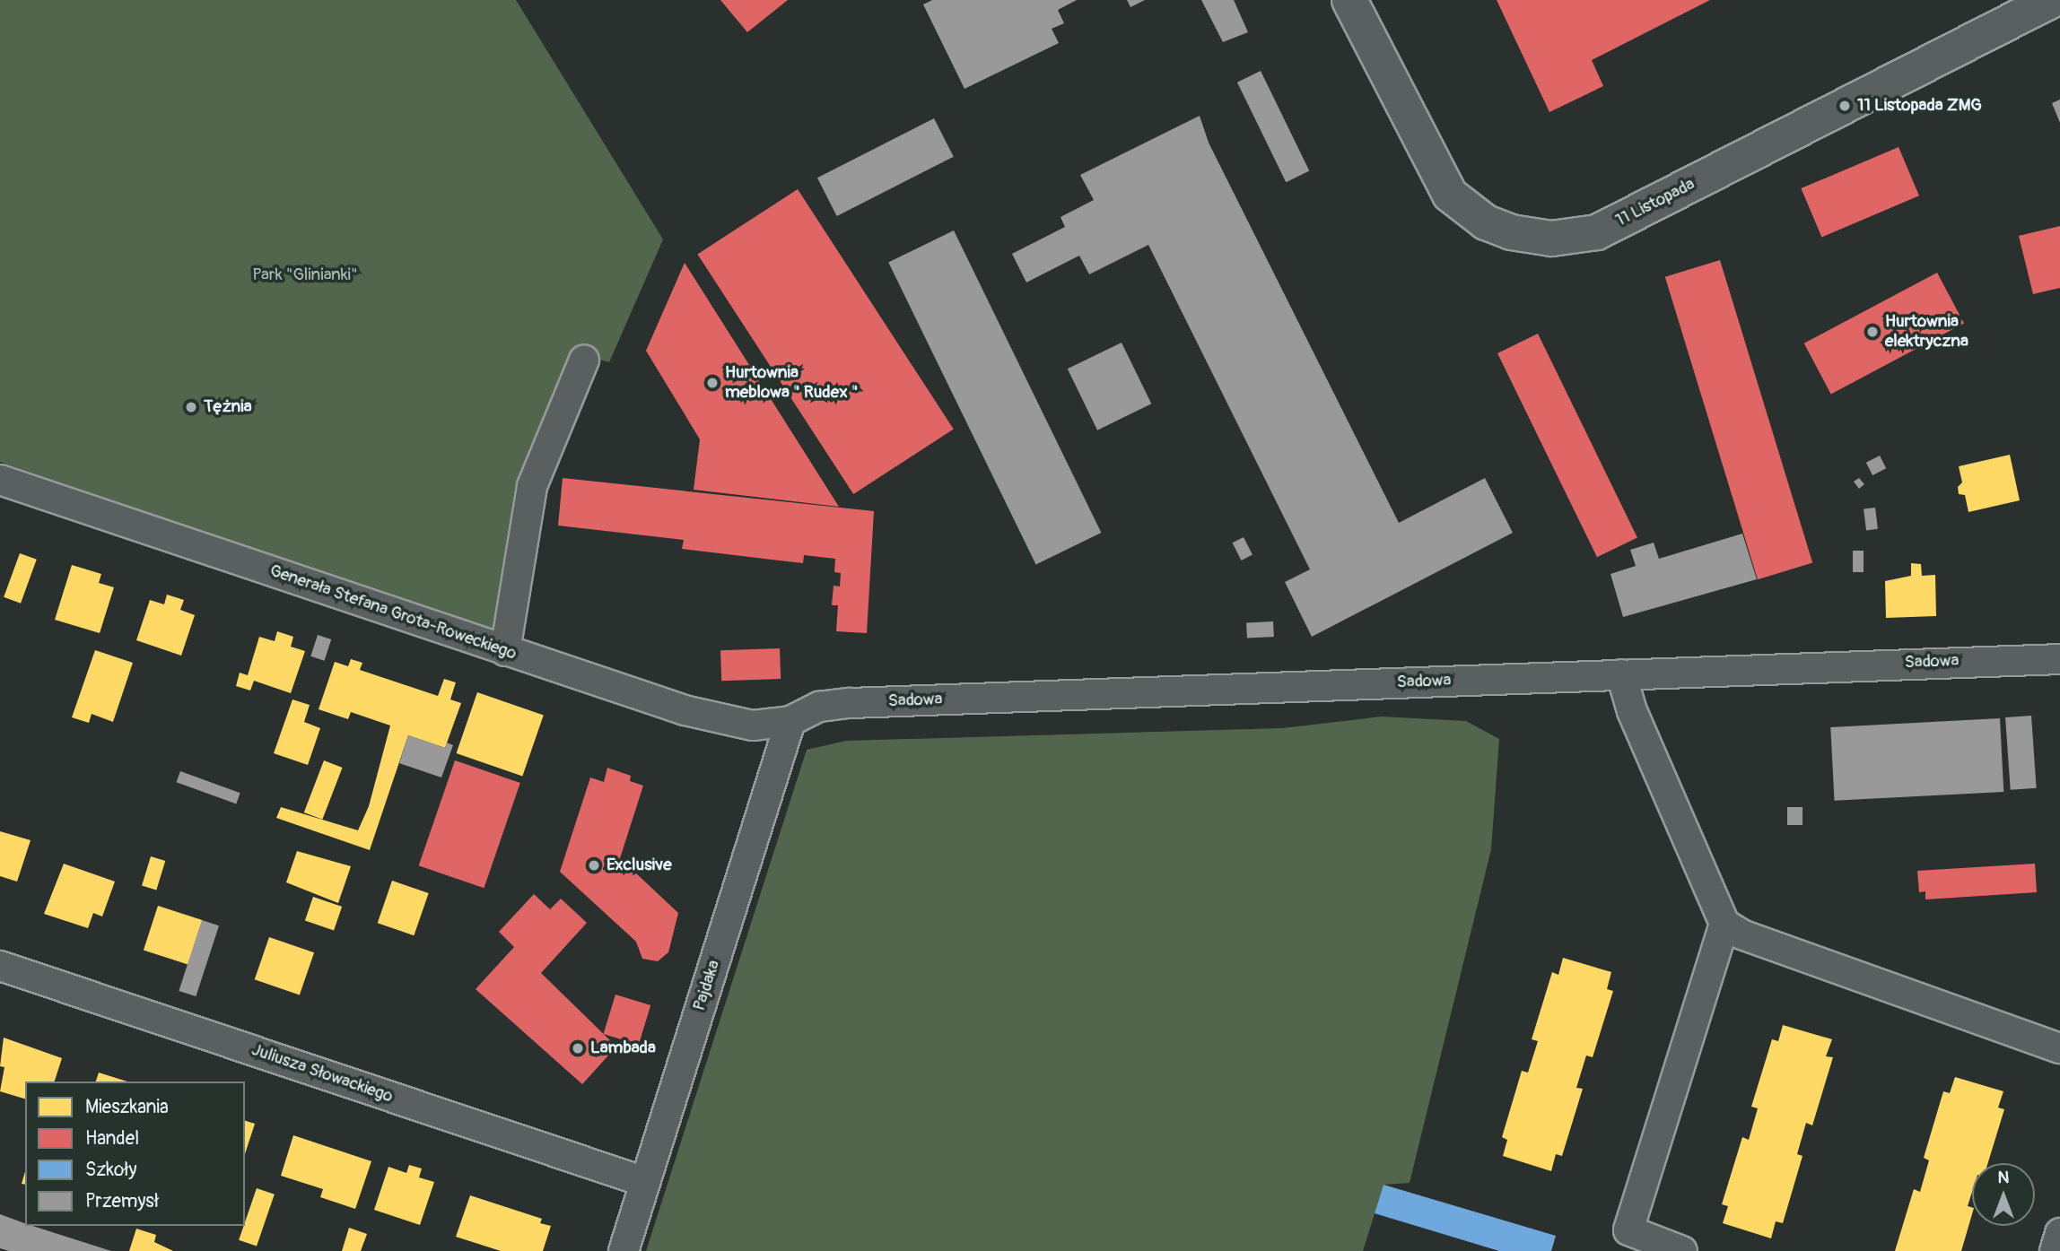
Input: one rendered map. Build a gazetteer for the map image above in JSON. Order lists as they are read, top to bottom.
{
  "streets": {
    "street": [
      "11 Listopada",
      "Generała Stefana Grota-Roweckiego",
      "Sadowa",
      "Pajdaka",
      "Juliusza Słowackiego"
    ]
  },
  "crossings": [
    ["Generała Stefana Grota-Roweckiego", "Sadowa"],
    ["Generała Stefana Grota-Roweckiego", "Pajdaka"],
    ["Sadowa", "Pajdaka"],
    ["Pajdaka", "Juliusza Słowackiego"]
  ],
  "parks": ["Park \"Glinianki\""],
  "places": [
    "11 Listopada ZMG",
    "Hurtownia elektryczna",
    "Hurtownia meblowa \" Rudex \"",
    "Tężnia",
    "Exclusive",
    "Lambada"
  ],
  "legend": [
    "Mieszkania",
    "Handel",
    "Szkoły",
    "Przemysł"
  ],
  "north": "top"
}
